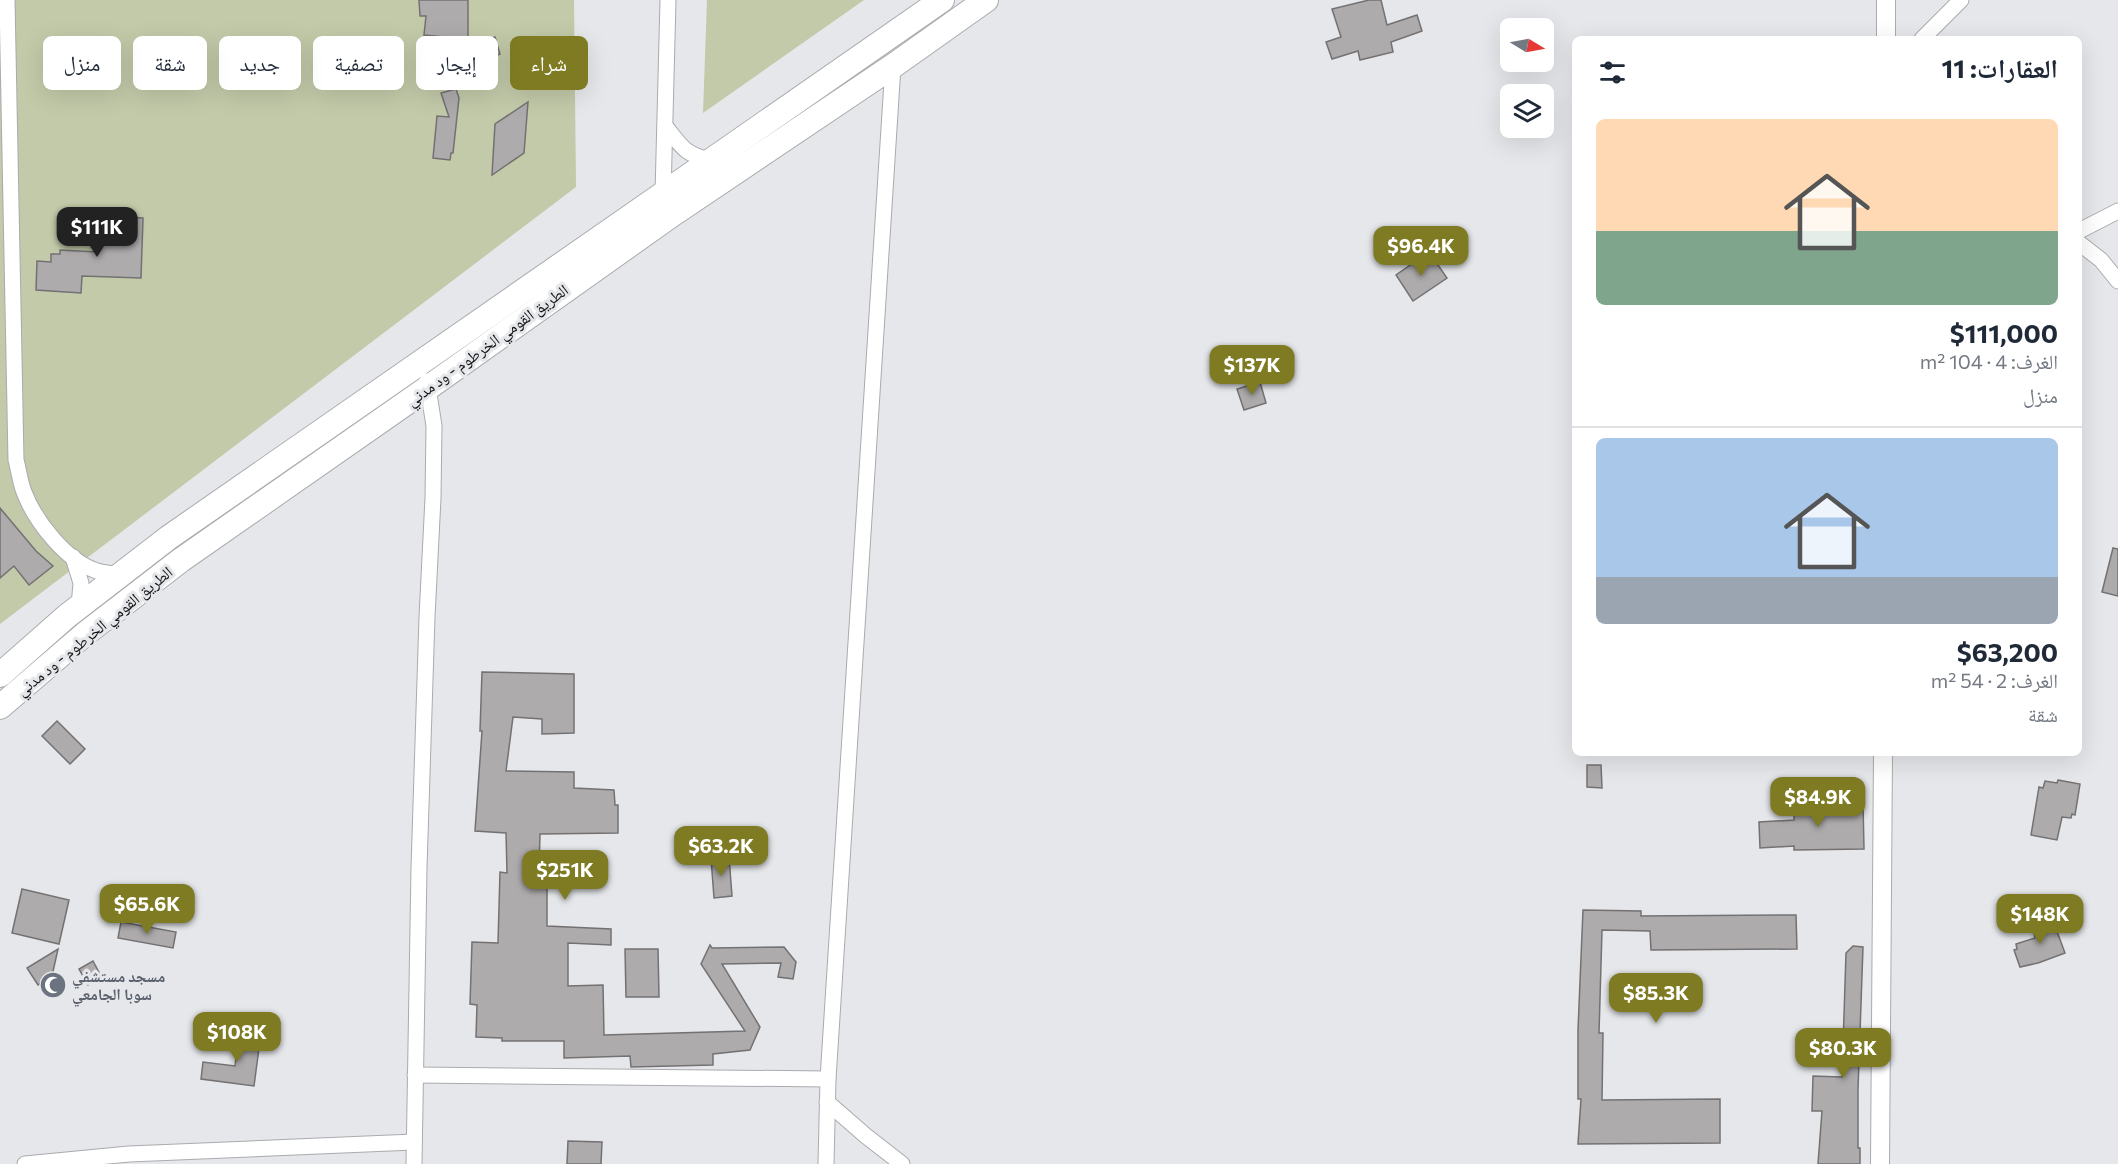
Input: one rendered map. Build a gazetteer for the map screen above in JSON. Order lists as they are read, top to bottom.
{
  "streets": {
    "highway": ["الطريق القومي الخرطوم - ود مدني"]
  },
  "places": {
    "mosque": ["مسجد مستشفي سوبا الجامعي"]
  },
  "north": "right",
  "page": {
    "chip": [
      "شراء",
      "إيجار",
      "تصفية",
      "جديد",
      "شقة",
      "منزل"
    ],
    "heading": "العقارات: 11",
    "list": [
      {
        "name": "$111,000",
        "note": "الغرف: 4 · 104 m² · منزل"
      },
      {
        "name": "$63,200",
        "note": "الغرف: 2 · 54 m² · شقة"
      }
    ],
    "price": [
      "$111K",
      "$96.4K",
      "$137K",
      "$84.9K",
      "$63.2K",
      "$251K",
      "$65.6K",
      "$148K",
      "$85.3K",
      "$108K",
      "$80.3K"
    ]
  }
}
